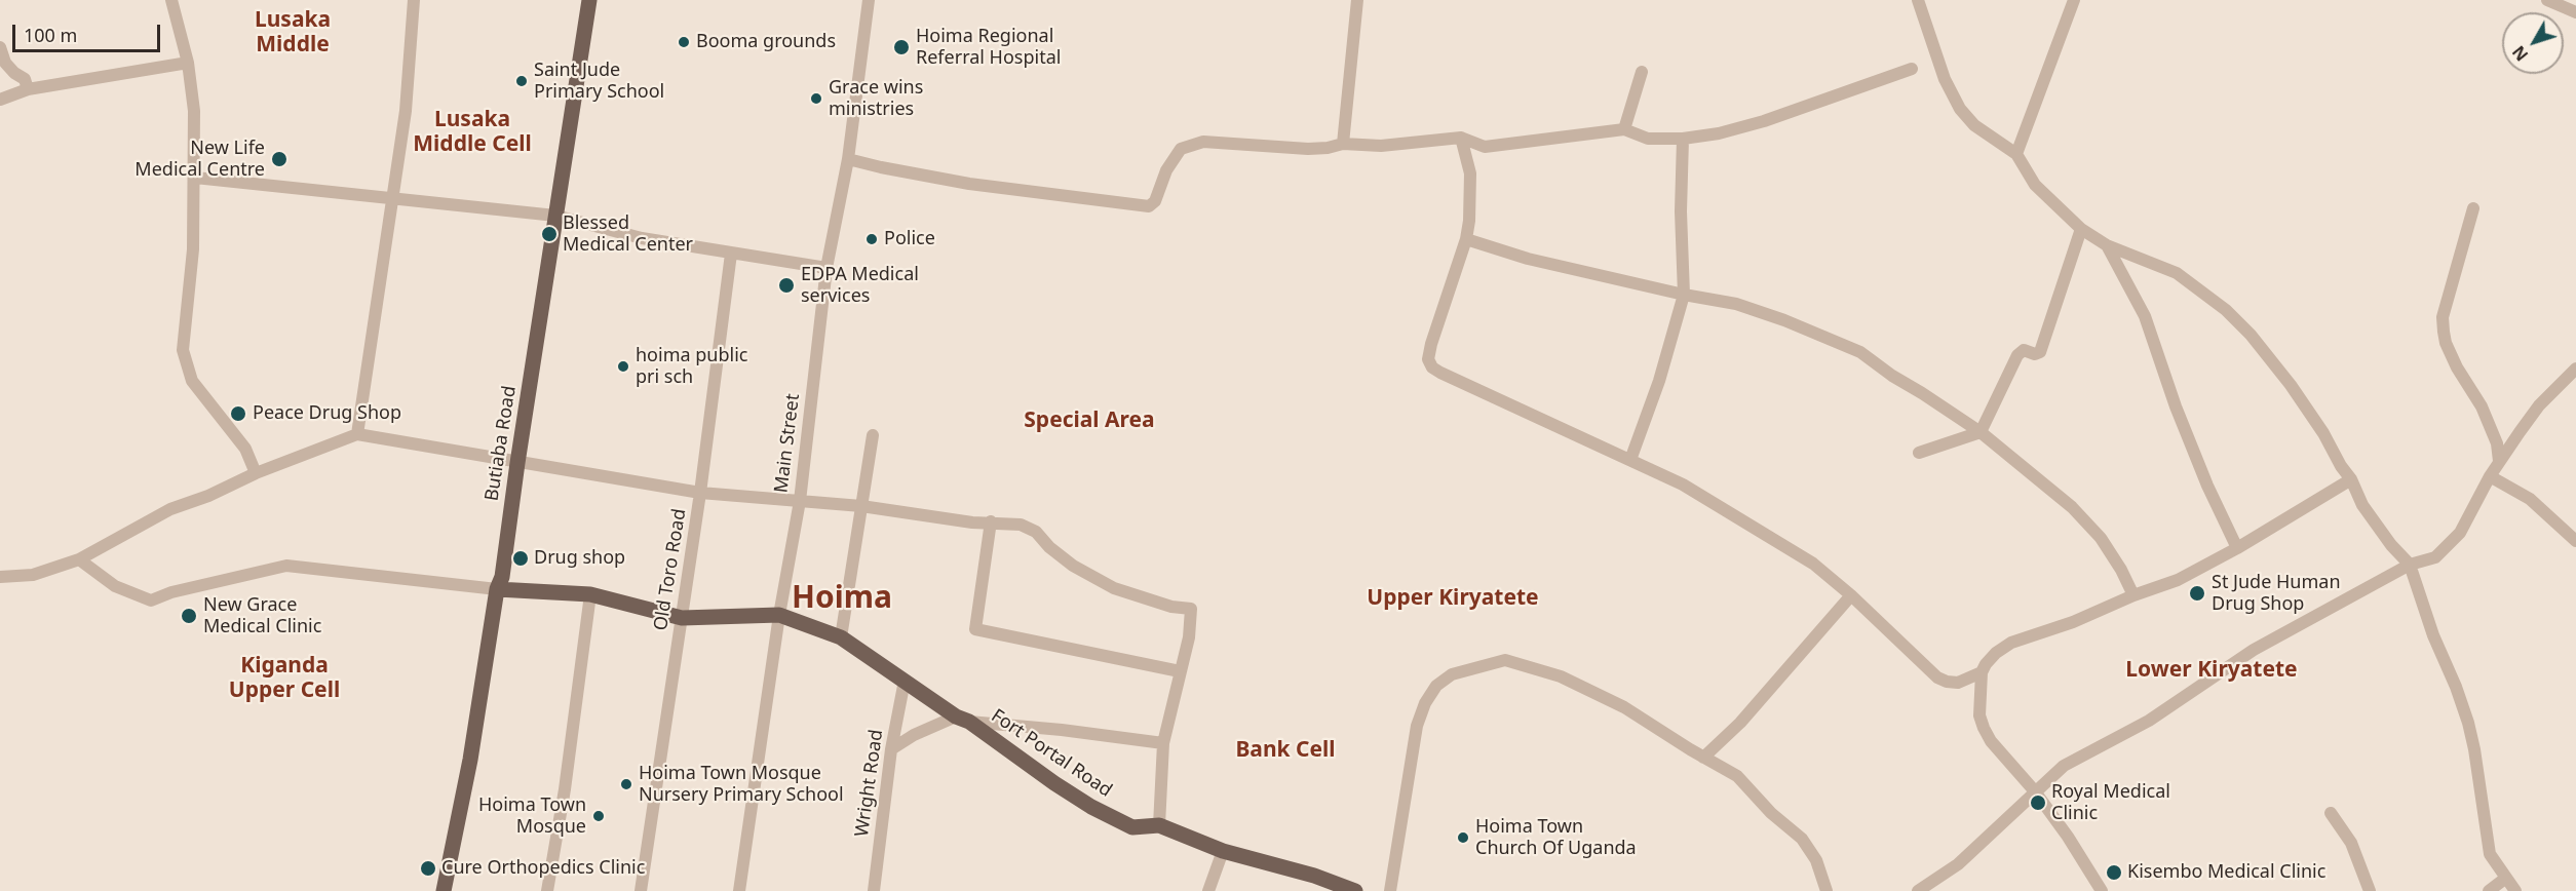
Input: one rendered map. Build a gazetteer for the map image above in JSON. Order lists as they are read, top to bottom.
{
  "streets": {
    "main road": ["Butiaba Road", "Fort Portal Road"],
    "street": ["Main Street", "Old Toro Road", "Wright Road"]
  },
  "crossings": [
    ["Main Street", "Fort Portal Road"],
    ["Fort Portal Road", "Wright Road"]
  ],
  "districts": [
    "Lusaka Middle",
    "Lusaka Middle Cell",
    "Special Area",
    "Hoima",
    "Upper Kiryatete",
    "Kiganda Upper Cell",
    "Lower Kiryatete",
    "Bank Cell"
  ],
  "places": [
    "Booma grounds",
    "Hoima Regional Referral Hospital",
    "Saint Jude Primary School",
    "Grace wins ministries",
    "New Life Medical Centre",
    "Blessed Medical Center",
    "Police",
    "EDPA Medical services",
    "hoima public pri sch",
    "Peace Drug Shop",
    "Drug shop",
    "St Jude Human Drug Shop",
    "New Grace Medical Clinic",
    "Hoima Town Mosque Nursery Primary School",
    "Royal Medical Clinic",
    "Hoima Town Mosque",
    "Hoima Town Church Of Uganda",
    "Cure Orthopedics Clinic",
    "Kisembo Medical Clinic"
  ],
  "scale_bar": "100 m",
  "north": "bottom left"
}
